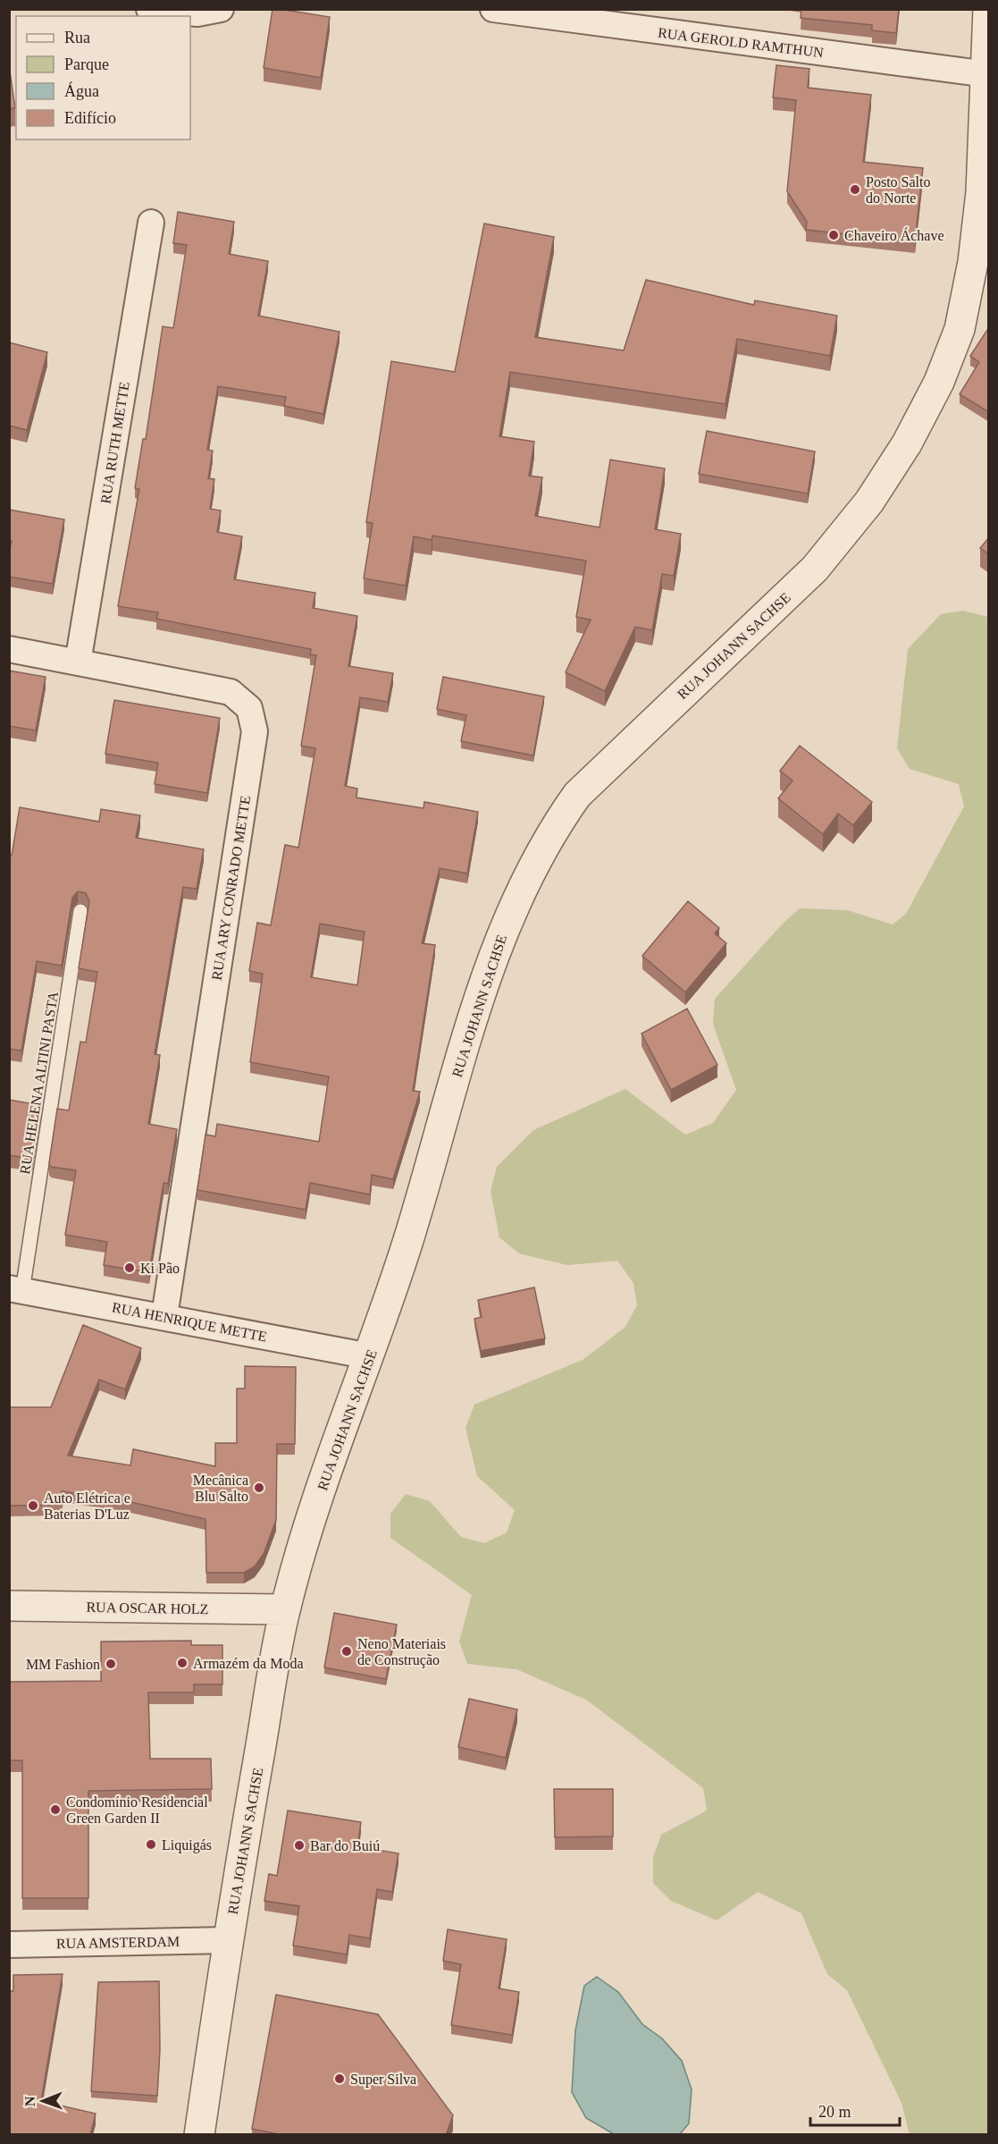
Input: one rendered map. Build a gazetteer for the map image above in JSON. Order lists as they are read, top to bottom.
{
  "streets": {
    "street": [
      "RUA GEROLD RAMTHUN",
      "RUA RUTH METTE",
      "RUA JOHANN SACHSE",
      "RUA ARY CONRADO METTE",
      "RUA HENRIQUE METTE",
      "RUA OSCAR HOLZ",
      "RUA AMSTERDAM"
    ],
    "lane": ["RUA HELENA ALTINI PASTA"]
  },
  "crossings": [
    ["RUA GEROLD RAMTHUN", "RUA JOHANN SACHSE"],
    ["RUA RUTH METTE", "RUA ARY CONRADO METTE"],
    ["RUA JOHANN SACHSE", "RUA HENRIQUE METTE"],
    ["RUA JOHANN SACHSE", "RUA OSCAR HOLZ"],
    ["RUA JOHANN SACHSE", "RUA AMSTERDAM"],
    ["RUA ARY CONRADO METTE", "RUA HENRIQUE METTE"],
    ["RUA HELENA ALTINI PASTA", "RUA HENRIQUE METTE"]
  ],
  "places": [
    "Posto Salto do Norte",
    "Chaveiro Áchave",
    "Ki Pão",
    "Mecânica Blu Salto",
    "Auto Elétrica e Baterias D'Luz",
    "Neno Materiais de Construção",
    "Armazém da Moda",
    "MM Fashion",
    "Condomínio Residencial Green Garden II",
    "Liquigás",
    "Bar do Buiú",
    "Super Silva"
  ],
  "legend": [
    "Rua",
    "Parque",
    "Água",
    "Edifício"
  ],
  "scale_bar": "20 m",
  "north": "left"
}
